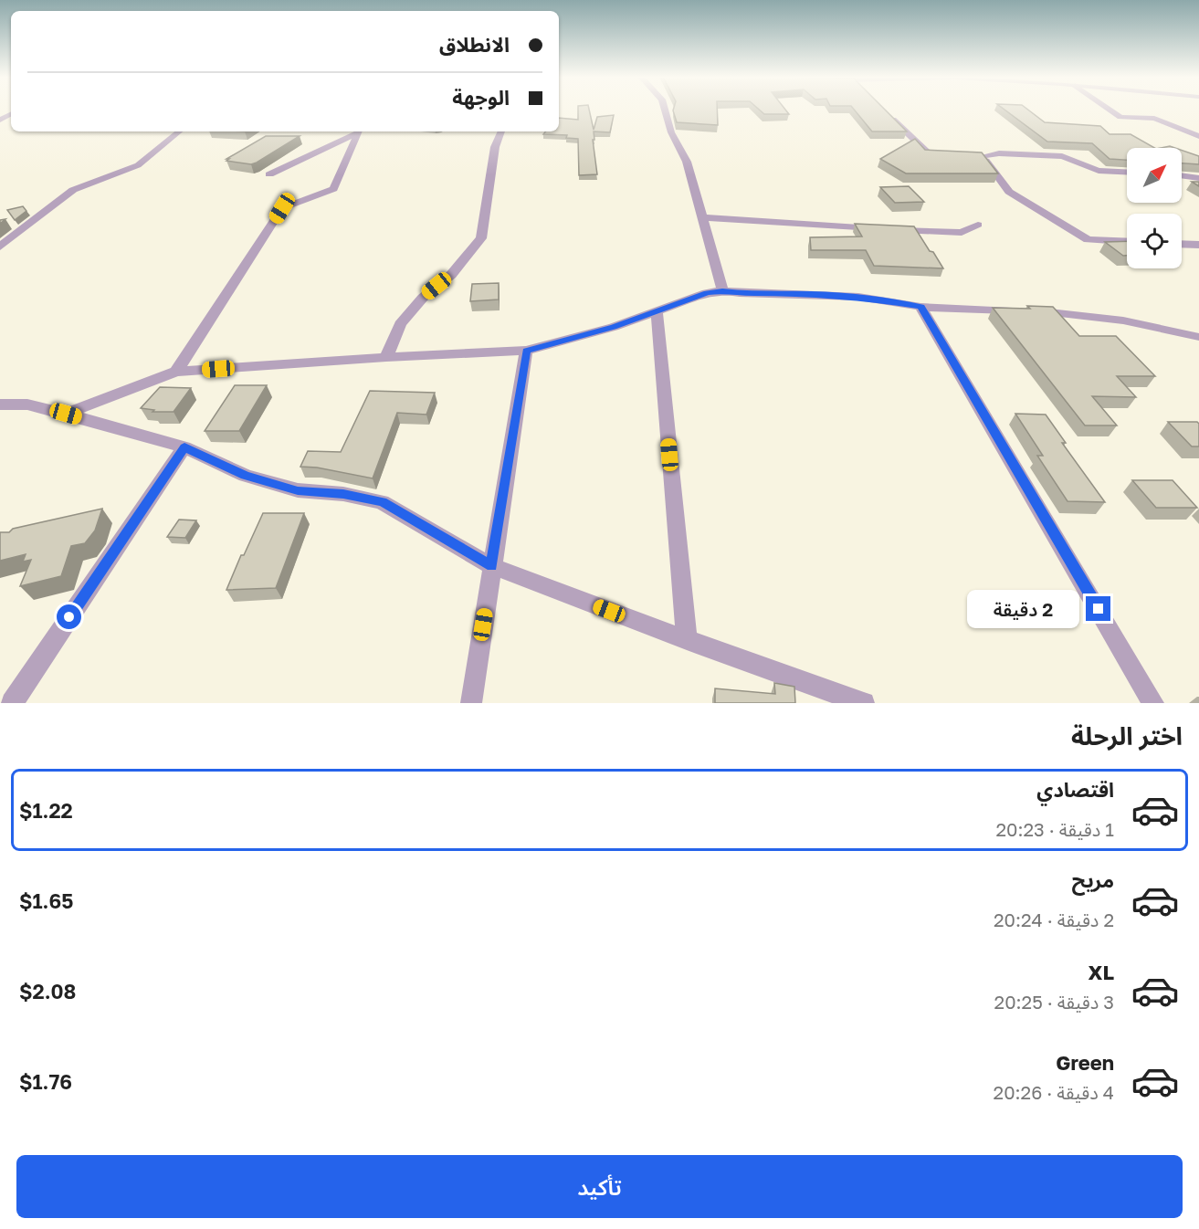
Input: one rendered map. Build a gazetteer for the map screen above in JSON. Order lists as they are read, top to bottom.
{
  "north": "top right",
  "page": {
    "banner": ["الانطلاق", "الوجهة"],
    "bubble": "2 دقيقة",
    "heading": "اختر الرحلة",
    "list": [
      {
        "name": "اقتصادي",
        "note": "1 دقيقة · 20:23",
        "value": "$1.22"
      },
      {
        "name": "مريح",
        "note": "2 دقيقة · 20:24",
        "value": "$1.65"
      },
      {
        "name": "XL",
        "note": "3 دقيقة · 20:25",
        "value": "$2.08"
      },
      {
        "name": "Green",
        "note": "4 دقيقة · 20:26",
        "value": "$1.76"
      }
    ],
    "buttons": "تأكيد"
  }
}
